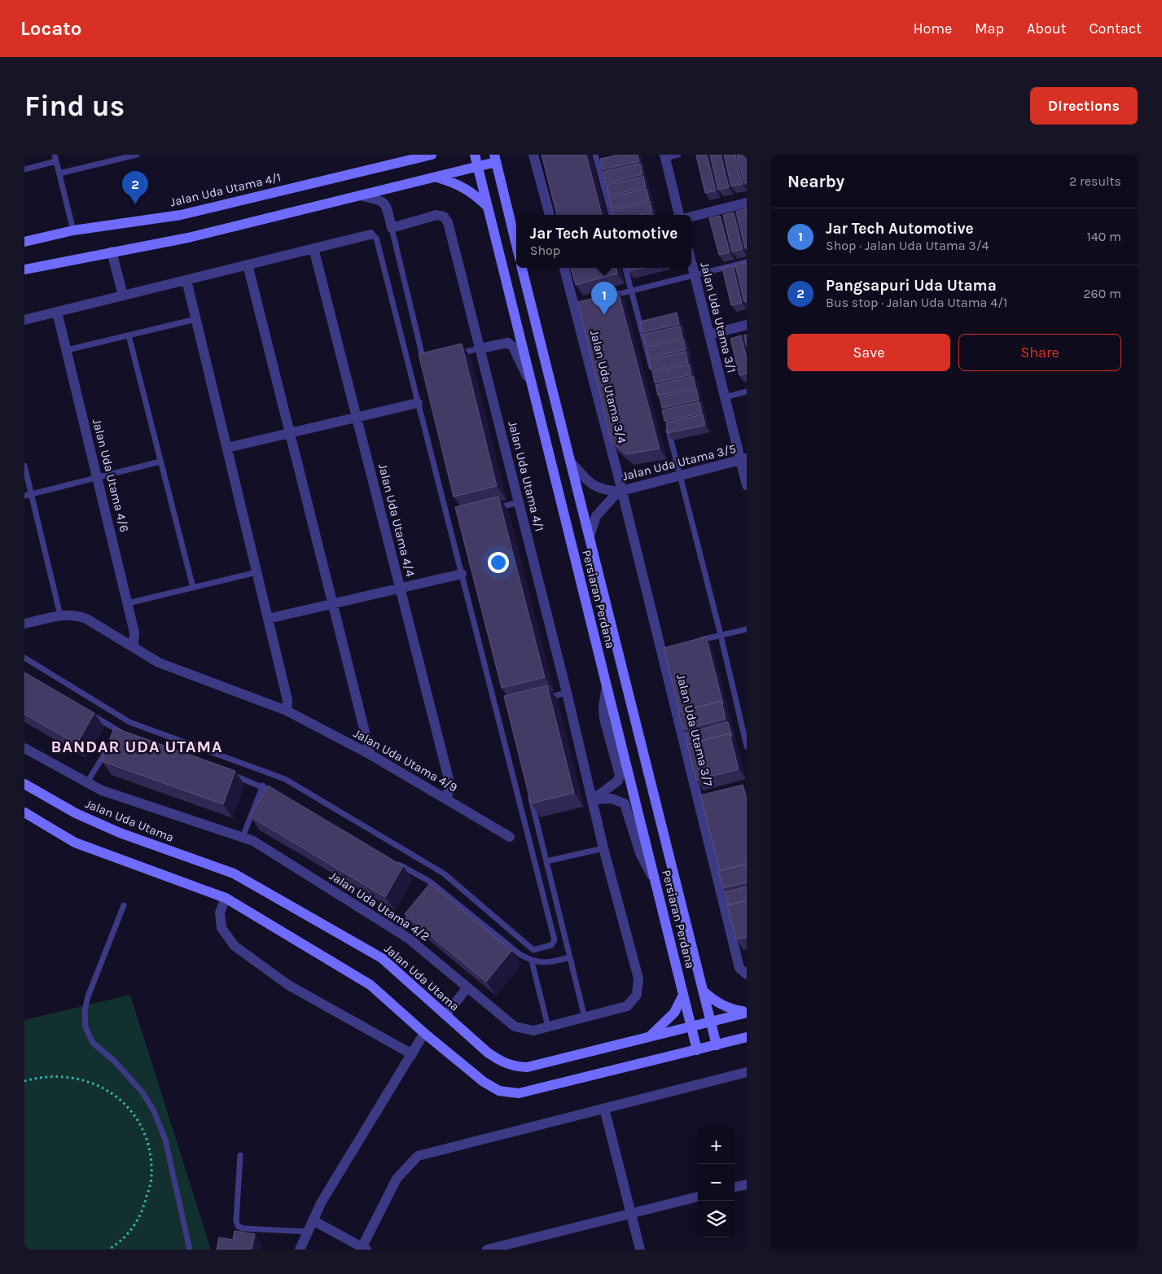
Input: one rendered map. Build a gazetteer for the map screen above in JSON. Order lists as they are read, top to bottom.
{
  "streets": {
    "street": [
      "Jalan Uda Utama 4/1",
      "Jalan Uda Utama 3/1",
      "Jalan Uda Utama 3/4",
      "Jalan Uda Utama 3/5",
      "Jalan Uda Utama 4/6",
      "Jalan Uda Utama 4/4",
      "Persiaran Perdana",
      "Jalan Uda Utama 3/7",
      "Jalan Uda Utama 4/9",
      "Jalan Uda Utama",
      "Jalan Uda Utama 4/2"
    ]
  },
  "crossings": [
    ["Jalan Uda Utama 4/1", "Jalan Uda Utama 4/2"],
    ["Jalan Uda Utama 3/1", "Jalan Uda Utama 3/5"],
    ["Jalan Uda Utama 3/4", "Jalan Uda Utama 3/5"],
    ["Jalan Uda Utama 3/4", "Jalan Uda Utama 3/7"],
    ["Jalan Uda Utama 3/5", "Jalan Uda Utama 3/7"],
    ["Jalan Uda Utama 4/6", "Jalan Uda Utama 4/9"],
    ["Jalan Uda Utama 4/4", "Jalan Uda Utama 4/9"],
    ["Persiaran Perdana", "Jalan Uda Utama"]
  ],
  "districts": ["BANDAR UDA UTAMA"],
  "page": {
    "header": "Locato",
    "nav": [
      "Home",
      "Map",
      "About",
      "Contact"
    ],
    "buttons": [
      "Directions",
      ["Save", "Share"]
    ],
    "title": "Find us",
    "heading": ["Nearby", "2 results"],
    "pins": ["2", "1"],
    "list": [
      {
        "mark": "1",
        "name": "Jar Tech Automotive",
        "note": "Shop · Jalan Uda Utama 3/4",
        "value": "140 m"
      },
      {
        "mark": "2",
        "name": "Pangsapuri Uda Utama",
        "note": "Bus stop · Jalan Uda Utama 4/1",
        "value": "260 m"
      }
    ],
    "popup": ["Jar Tech Automotive", "Shop"],
    "map_buttons": ["+", "−"]
  }
}
